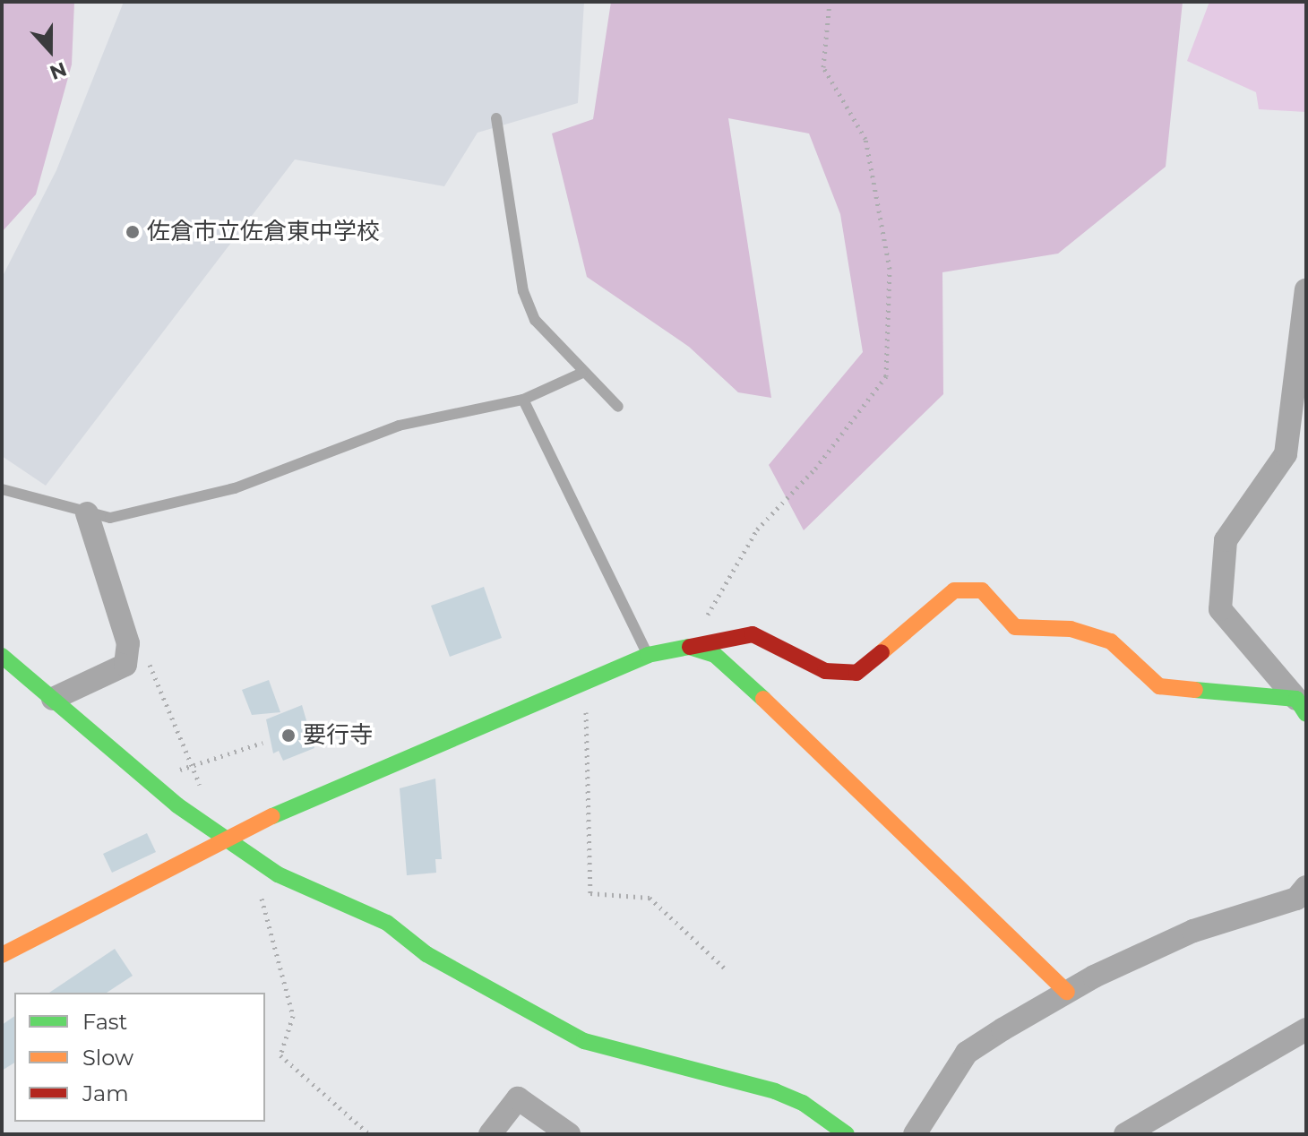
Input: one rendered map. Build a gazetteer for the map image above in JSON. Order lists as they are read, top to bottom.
{
  "places": ["佐倉市立佐倉東中学校", "要行寺"],
  "legend": ["Fast", "Slow", "Jam"],
  "north": "bottom"
}
